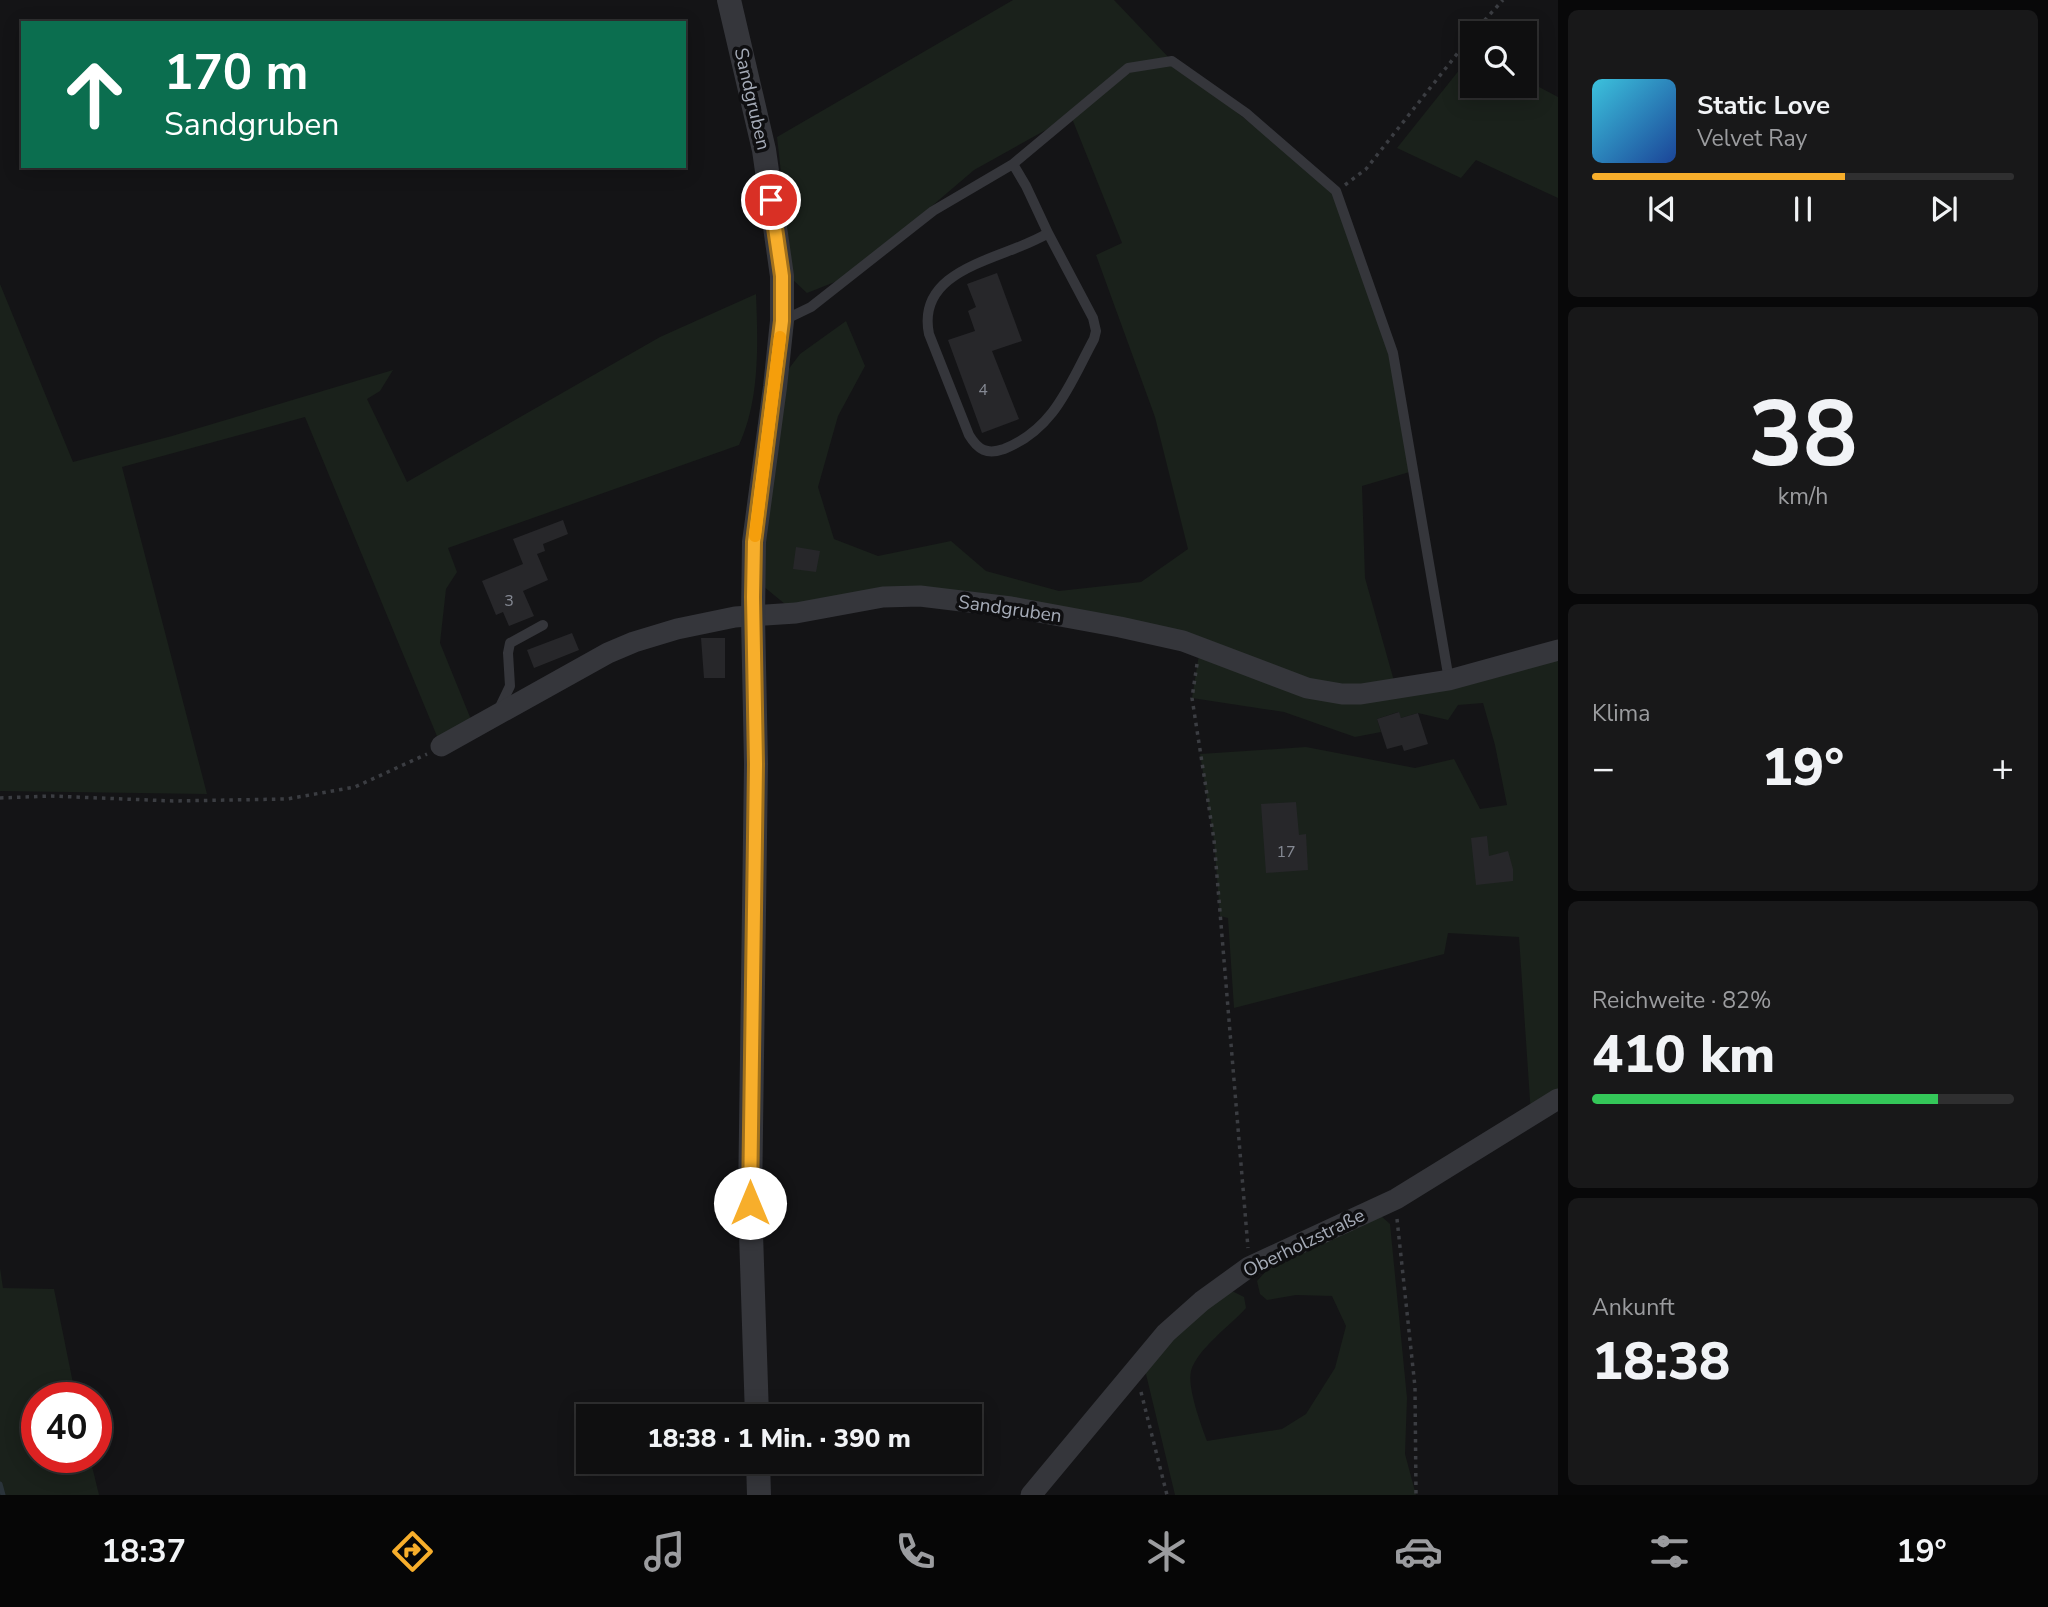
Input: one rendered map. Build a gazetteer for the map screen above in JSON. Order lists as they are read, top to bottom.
{
  "streets": {
    "street": ["Sandgruben", "Oberholzstraße"]
  },
  "house_numbers": ["4", "3", "17"],
  "page": {
    "turn": ["170 m", "Sandgruben"],
    "song": ["Static Love", "Velvet Ray"],
    "tile": [
      ["38", "km/h"],
      "Klima",
      ["Reichweite · 82%", "410 km"],
      ["Ankunft", "18:38"]
    ],
    "heat": ["−", "19°", "+"],
    "limit": "40",
    "trip": "18:38 · 1 Min. · 390 m",
    "tabs": ["18:37", "19°"]
  }
}
